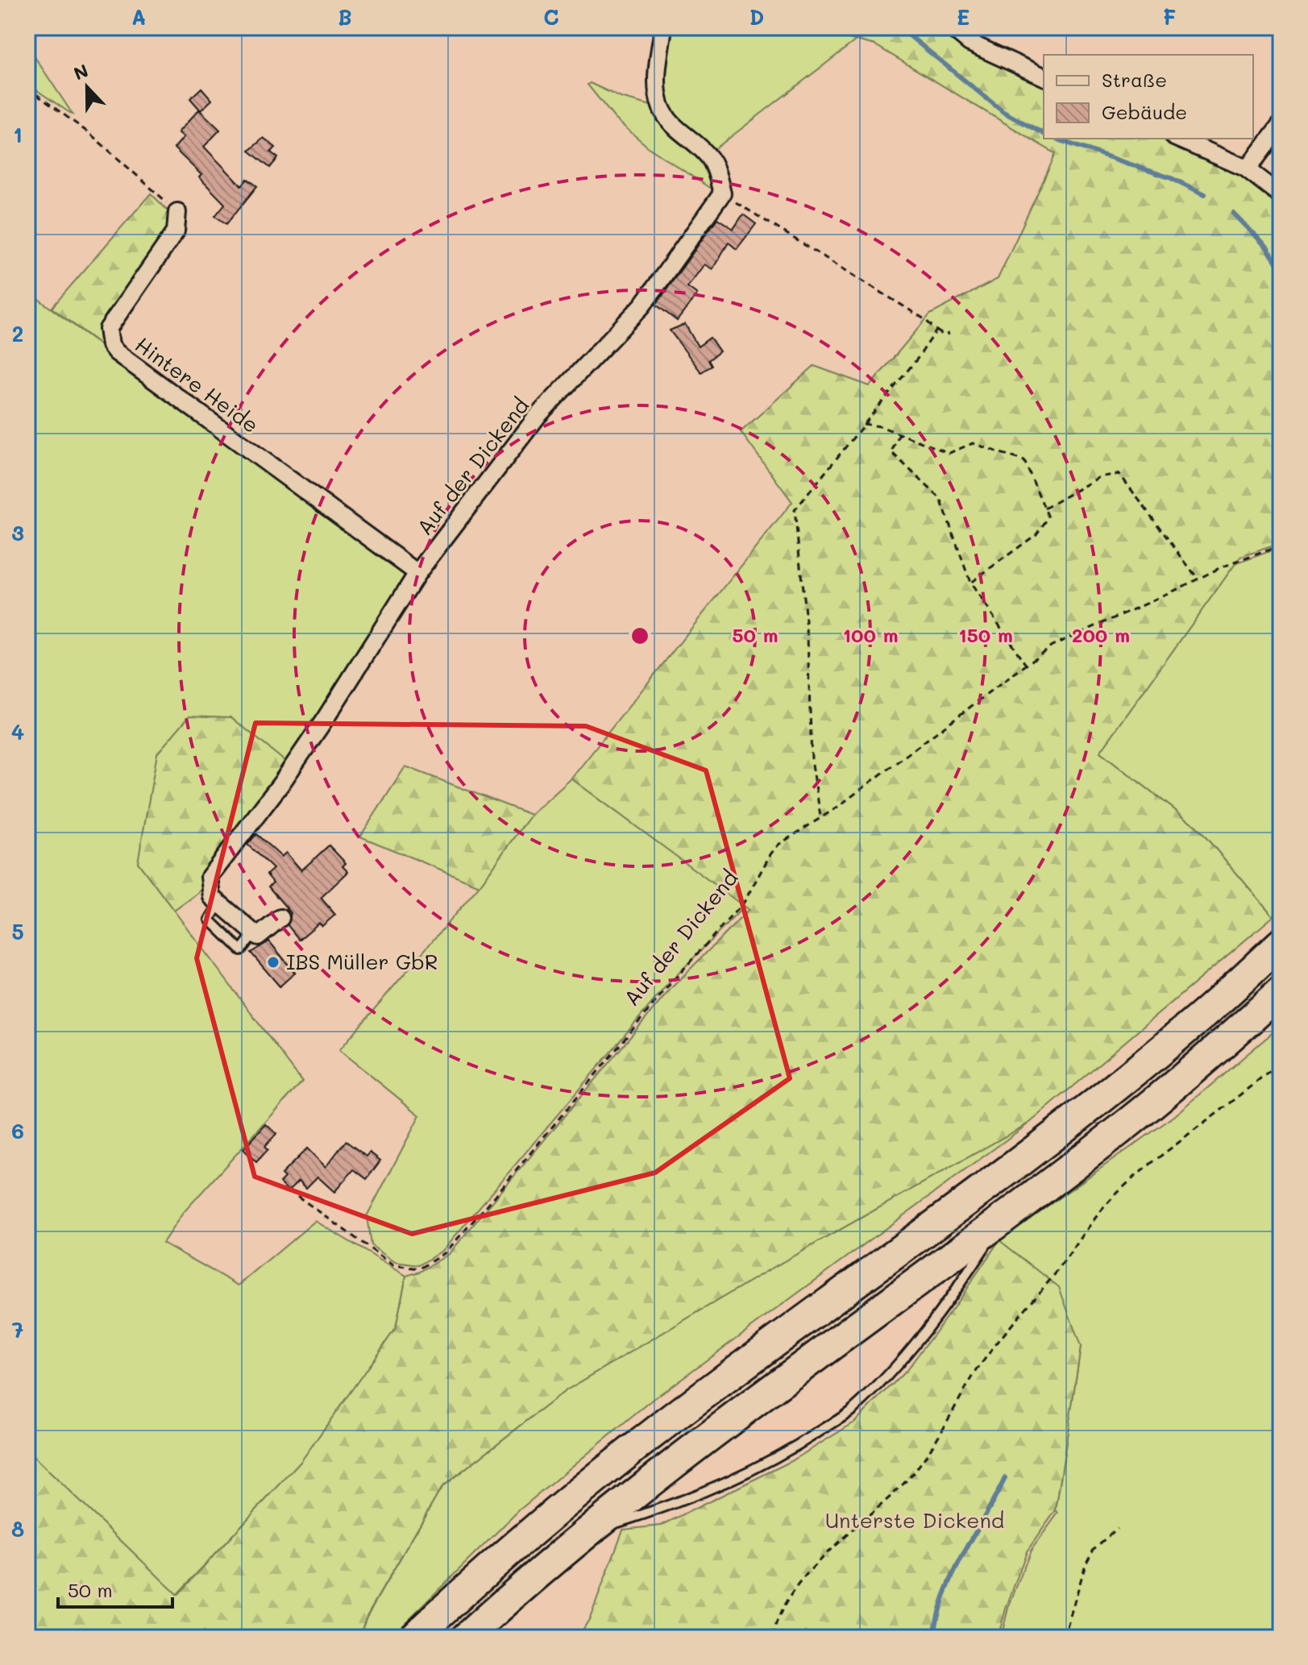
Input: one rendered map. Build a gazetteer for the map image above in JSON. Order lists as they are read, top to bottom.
{
  "streets": {
    "street": ["Hintere Heide", "Auf der Dickend"]
  },
  "crossings": [
    ["Hintere Heide", "Auf der Dickend"]
  ],
  "parks": ["Unterste Dickend"],
  "places": ["IBS Müller GbR"],
  "legend": ["Straße", "Gebäude"],
  "scale_bar": "50 m",
  "north": "top",
  "grid": {
    "columns": [
      "A",
      "B",
      "C",
      "D",
      "E",
      "F"
    ],
    "rows": [
      "1",
      "2",
      "3",
      "4",
      "5",
      "6",
      "7",
      "8"
    ]
  },
  "rings": [
    "50 m",
    "100 m",
    "150 m",
    "200 m"
  ]
}
